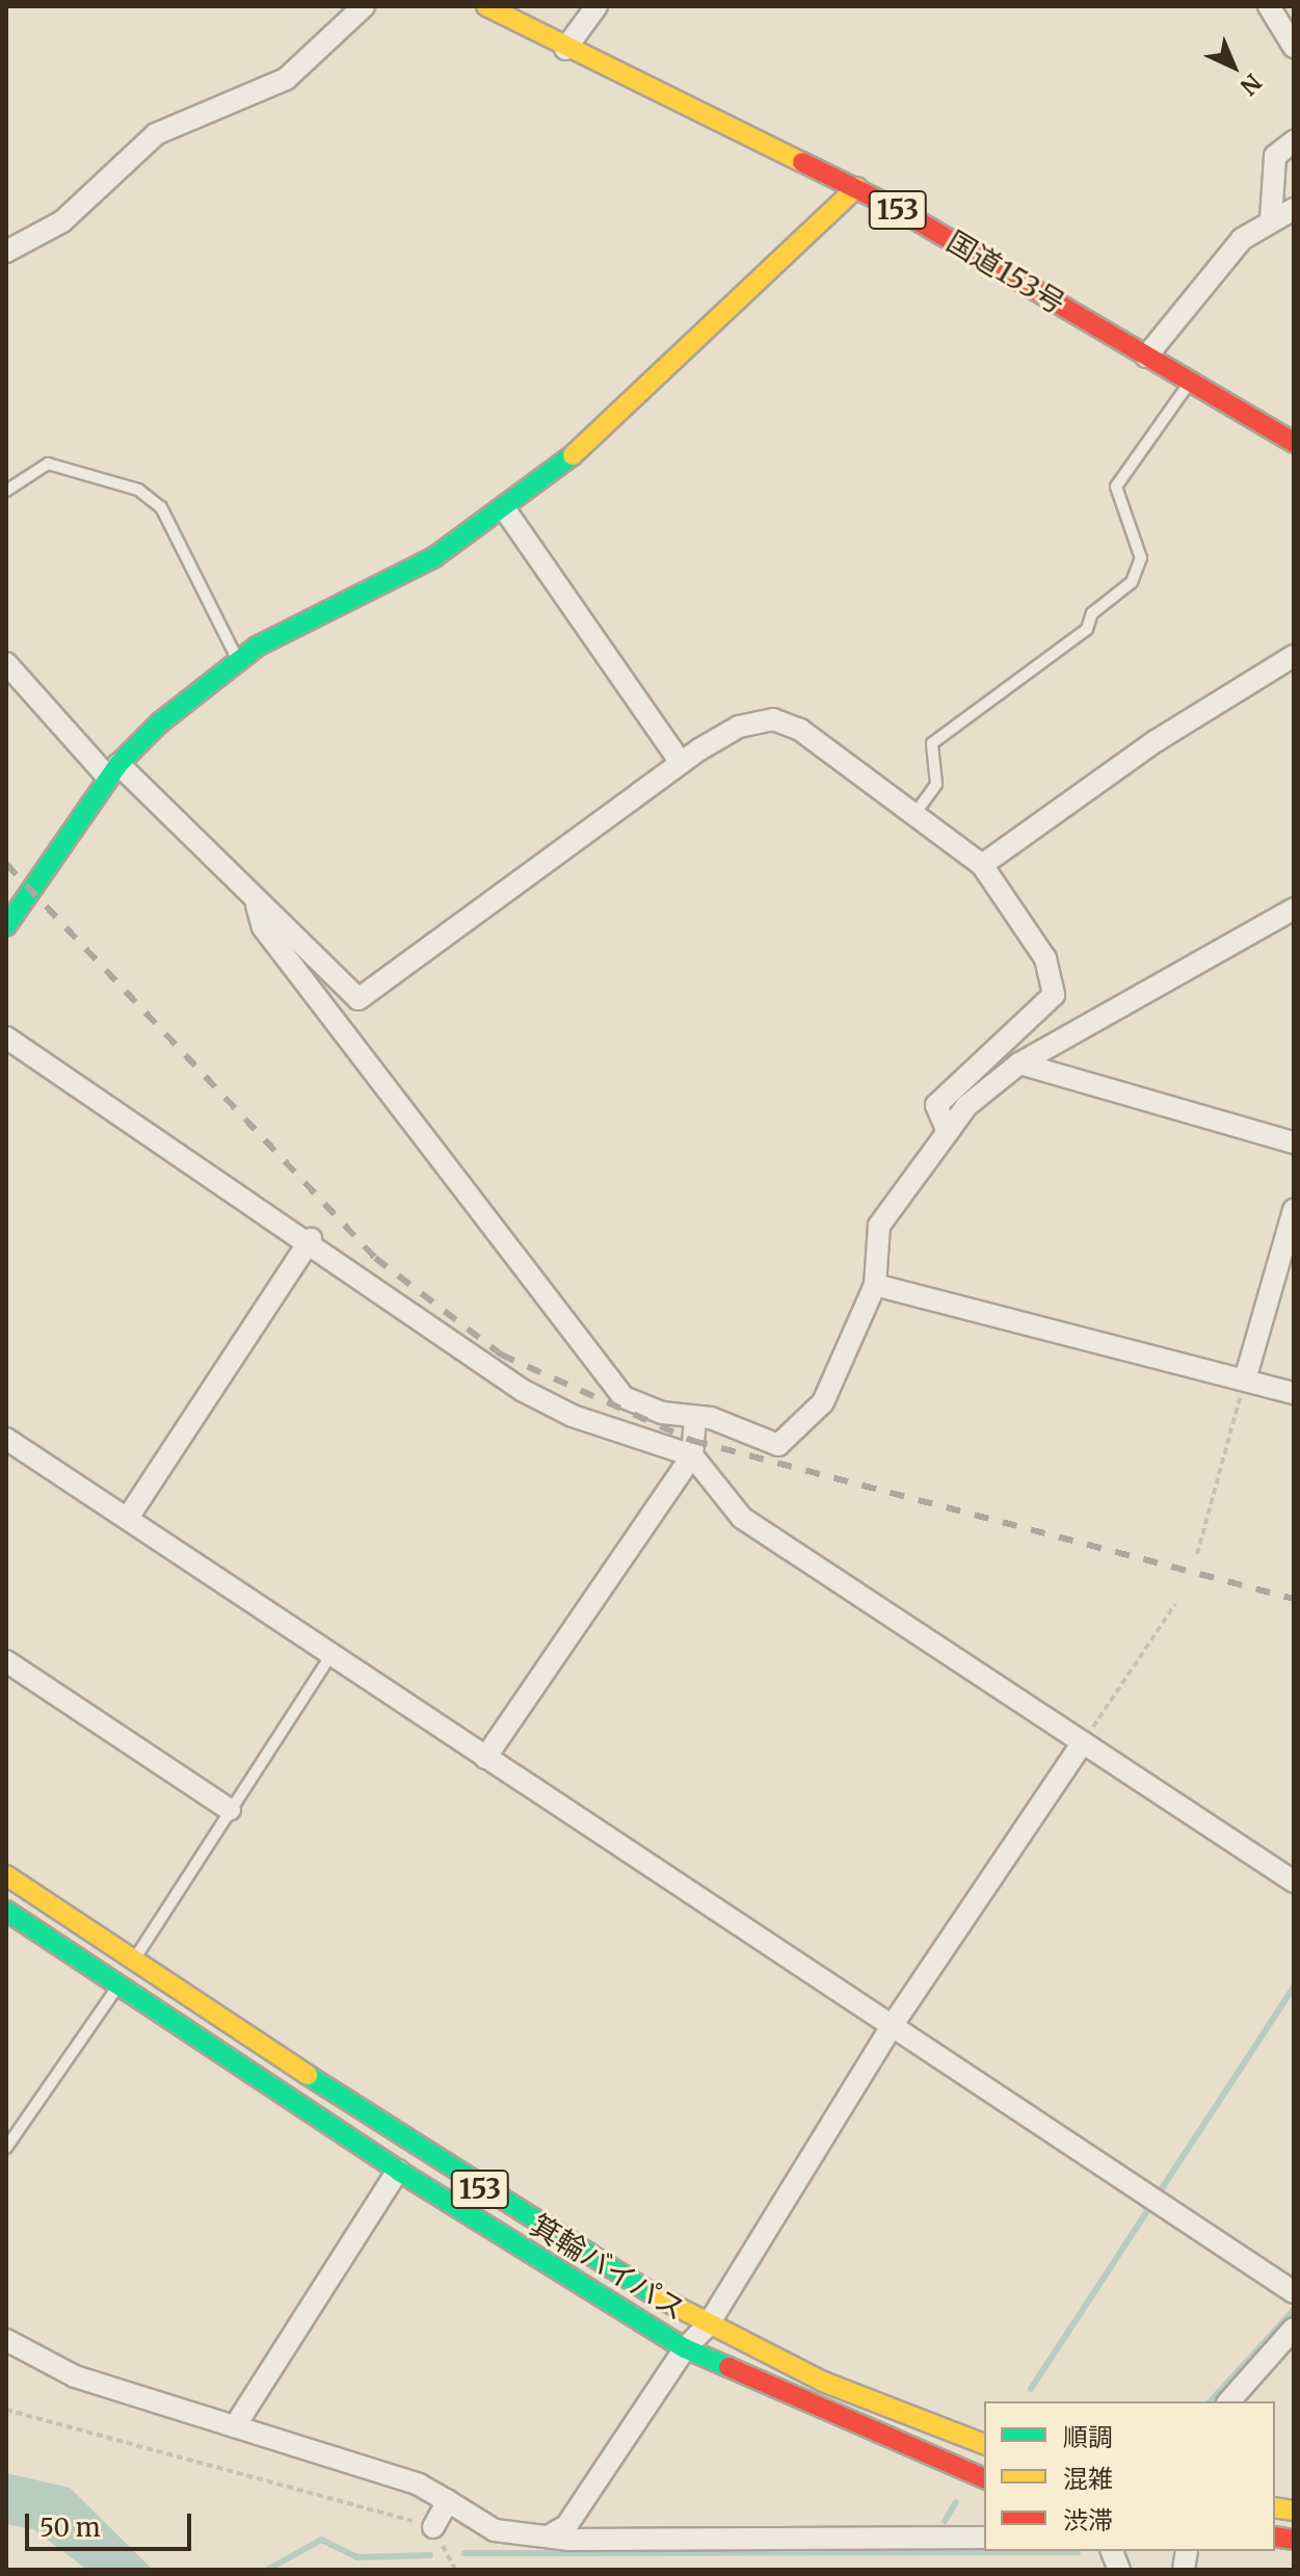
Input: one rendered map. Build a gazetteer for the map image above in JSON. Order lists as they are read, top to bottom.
{
  "streets": {
    "main road": ["153", "国道153号", "箕輪バイパス"]
  },
  "legend": ["順調", "混雑", "渋滞"],
  "scale_bar": "50 m",
  "north": "bottom right"
}
